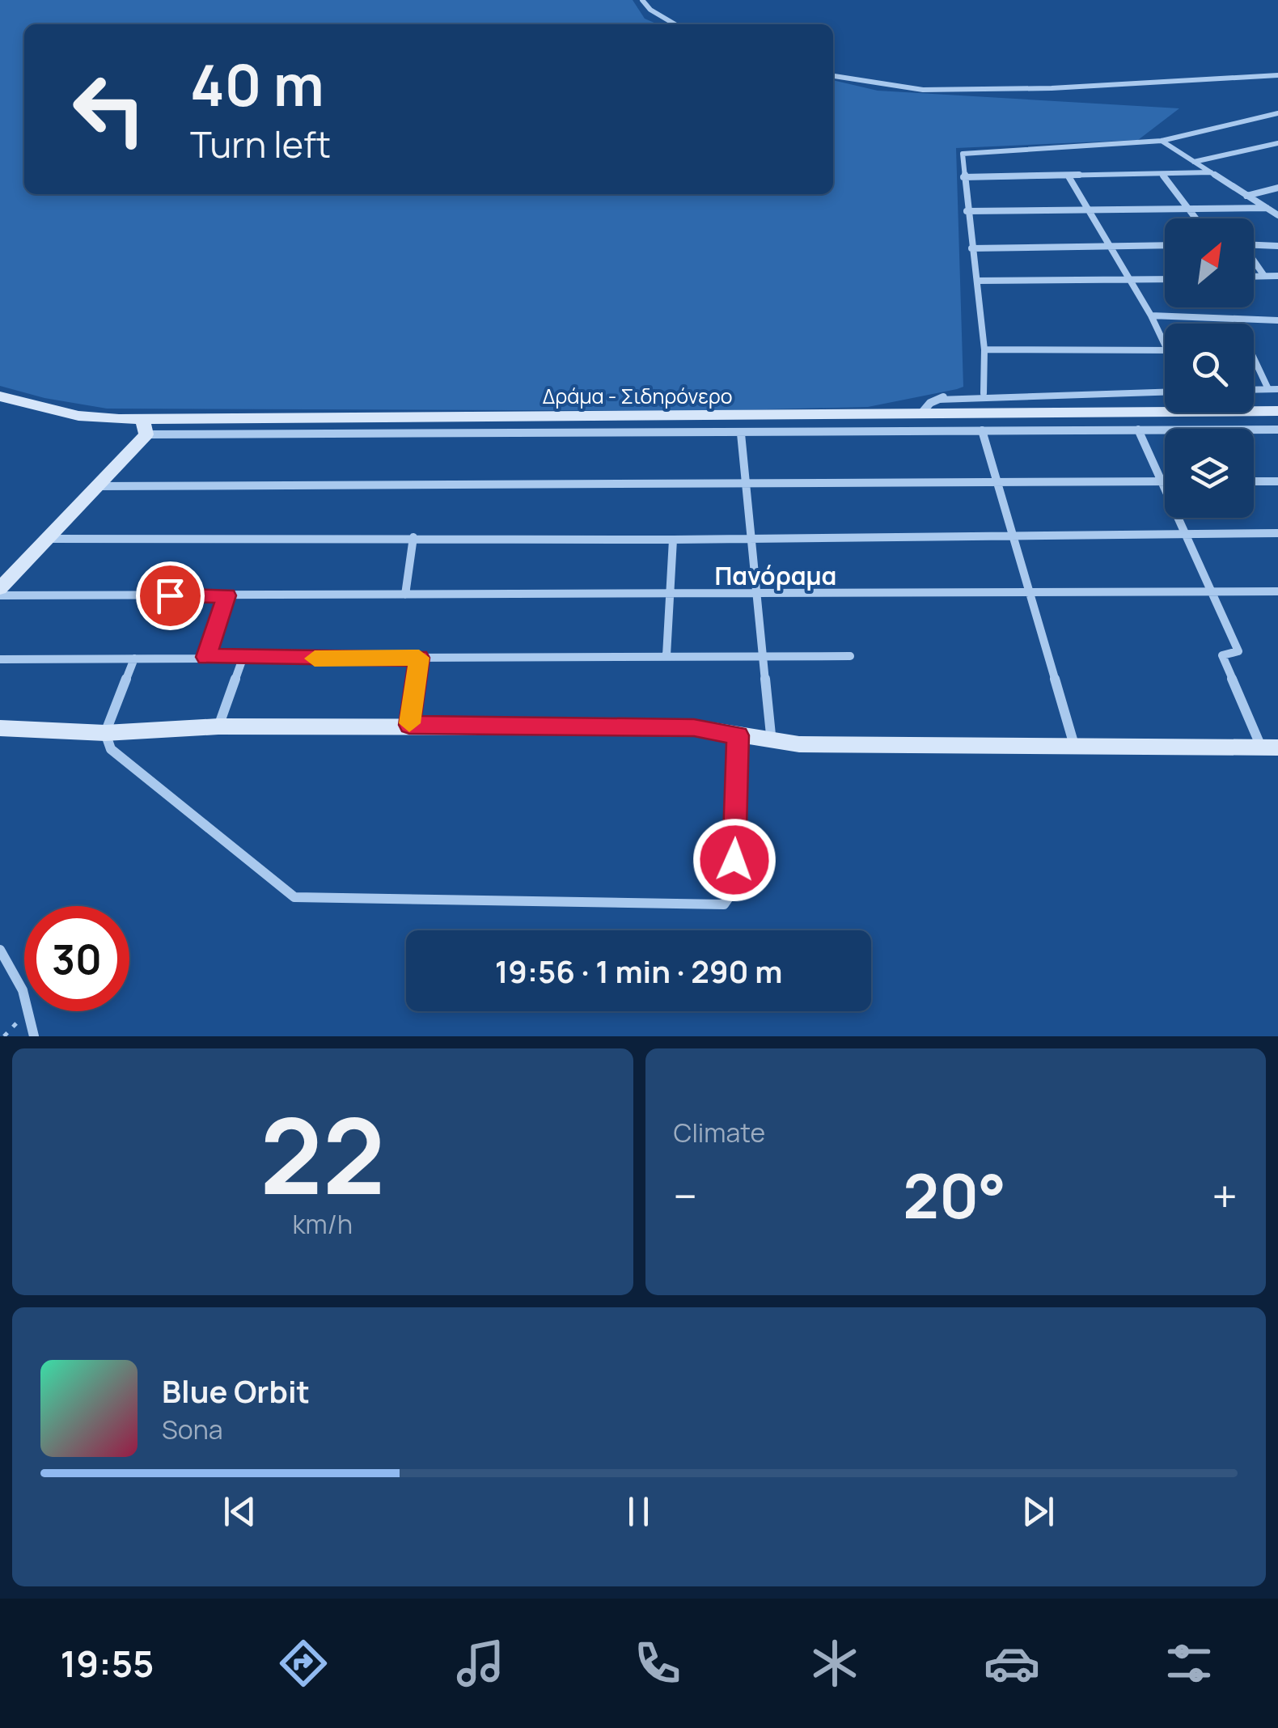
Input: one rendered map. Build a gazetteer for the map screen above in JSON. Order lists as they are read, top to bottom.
{
  "streets": {
    "street": ["Δράμα - Σιδηρόνερο"]
  },
  "districts": ["Πανόραμα"],
  "north": "top right",
  "page": {
    "turn": ["40 m", "Turn left"],
    "limit": "30",
    "trip": "19:56 · 1 min · 290 m",
    "tile": [
      ["22", "km/h"],
      "Climate"
    ],
    "heat": ["−", "20°", "+"],
    "song": ["Blue Orbit", "Sona"],
    "tabs": "19:55"
  }
}
